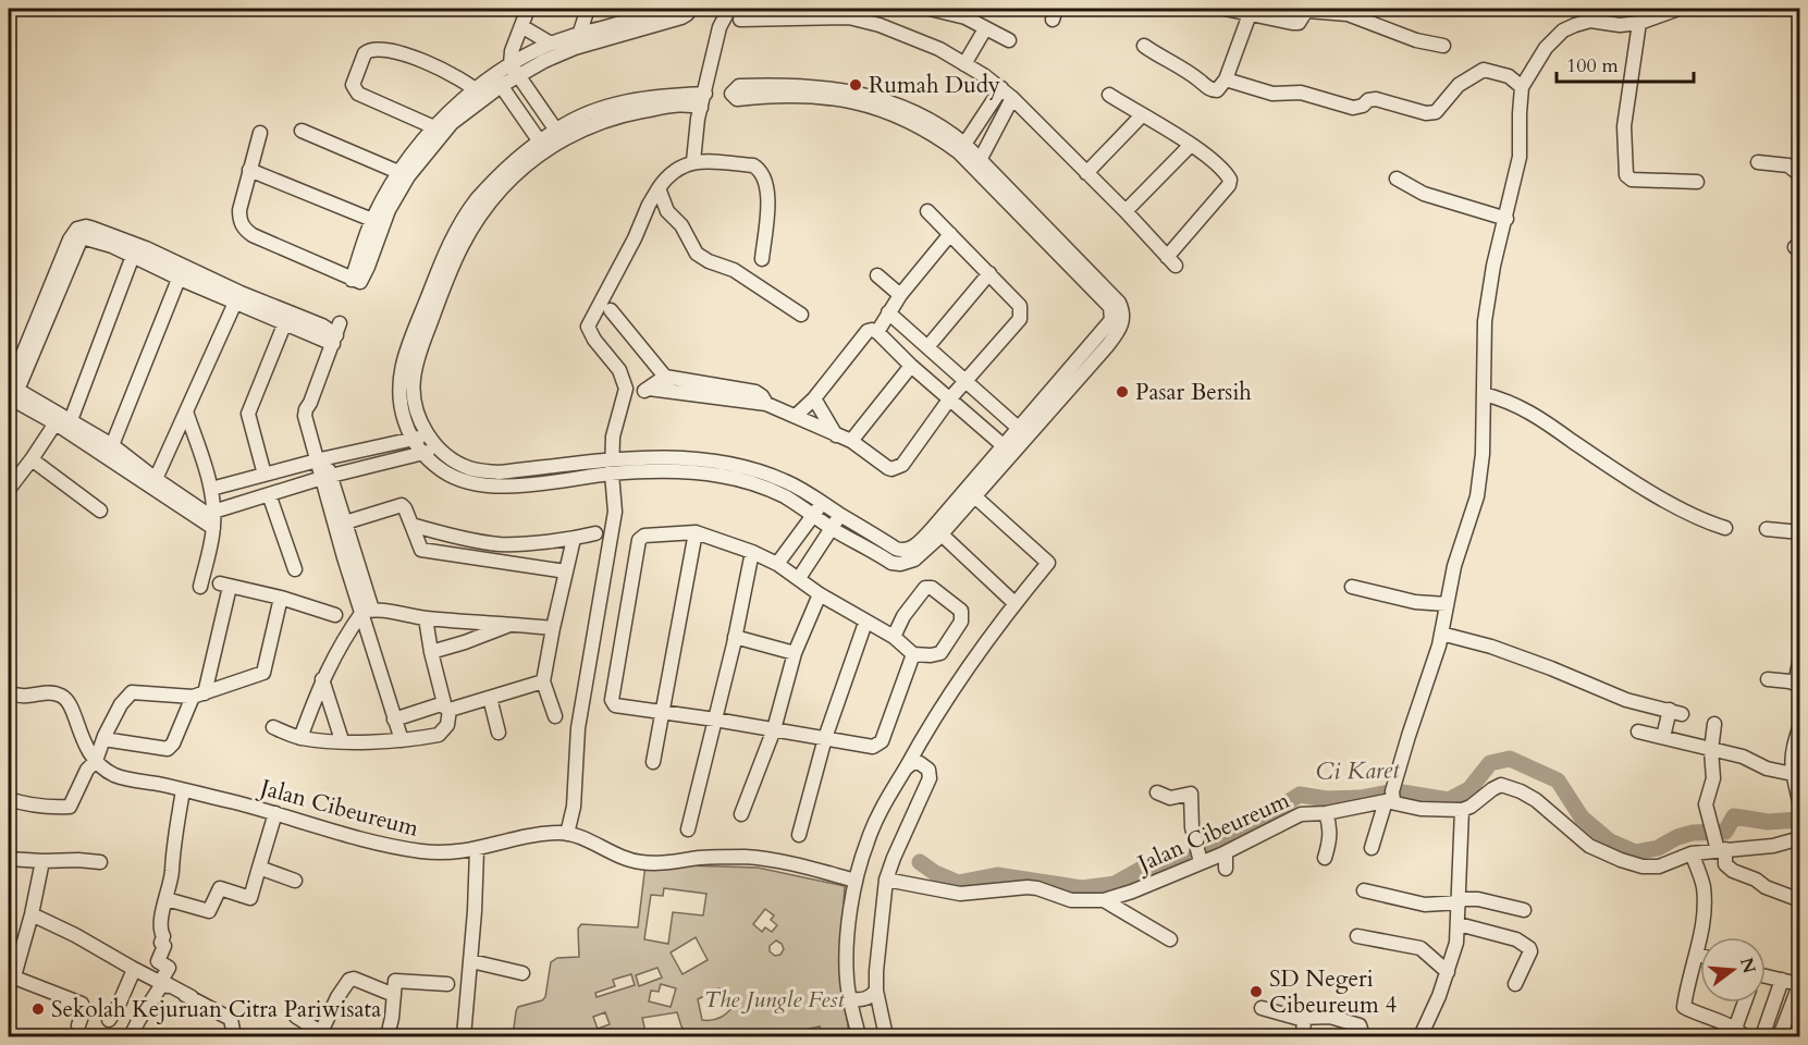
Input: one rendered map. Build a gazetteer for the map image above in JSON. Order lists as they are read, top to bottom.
{
  "streets": {
    "street": ["Jalan Cibeureum"]
  },
  "water": ["Ci Karet"],
  "parks": ["The Jungle Fest"],
  "places": [
    "Rumah Dudy",
    "Pasar Bersih",
    "SD Negeri Cibeureum 4",
    "Sekolah Kejuruan Citra Pariwisata"
  ],
  "scale_bar": "100 m",
  "north": "right"
}
